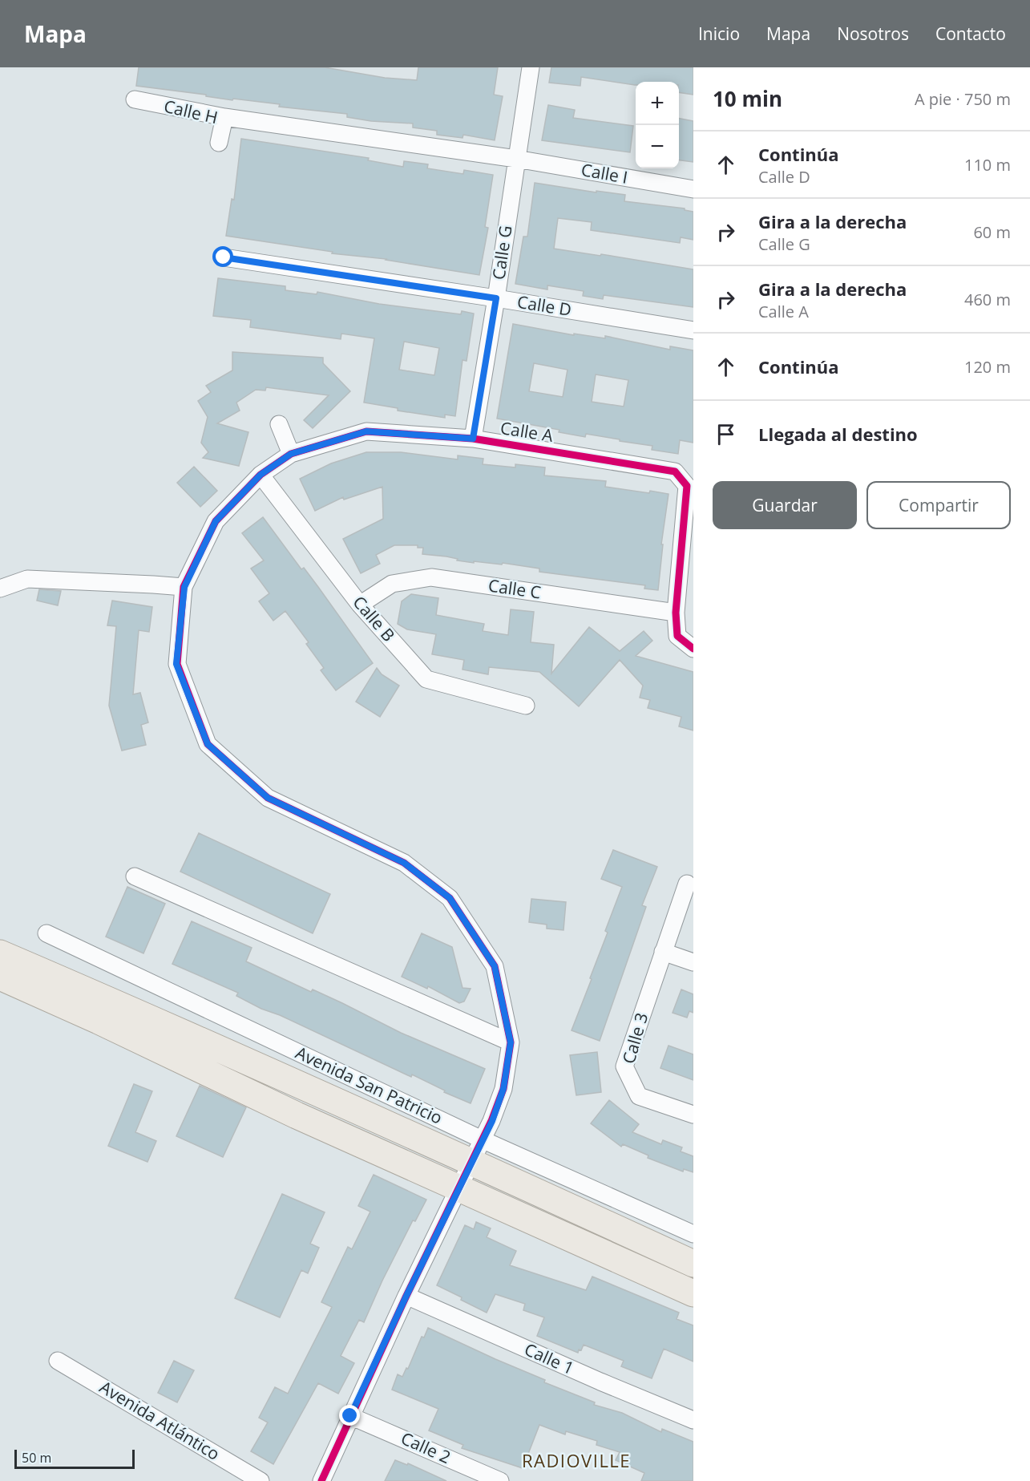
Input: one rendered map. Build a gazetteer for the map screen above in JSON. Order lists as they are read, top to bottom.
{
  "streets": {
    "street": [
      "Calle H",
      "Calle I",
      "Calle G",
      "Calle D",
      "Calle A",
      "Calle C",
      "Calle B",
      "Calle 3",
      "Avenida San Patricio",
      "Calle 1",
      "Avenida Atlántico",
      "Calle 2"
    ]
  },
  "crossings": [
    ["Calle H", "Calle I"],
    ["Calle I", "Calle G"],
    ["Calle G", "Calle D"],
    ["Calle G", "Calle A"],
    ["Calle A", "Calle C"],
    ["Calle A", "Calle B"],
    ["Calle A", "Avenida San Patricio"],
    ["Calle A", "Calle 1"],
    ["Calle A", "Calle 2"],
    ["Calle C", "Calle B"]
  ],
  "districts": ["RADIOVILLE"],
  "scale_bar": "50 m",
  "page": {
    "header": "Mapa",
    "nav": [
      "Inicio",
      "Mapa",
      "Nosotros",
      "Contacto"
    ],
    "heading": ["10 min", "A pie · 750 m"],
    "map_buttons": ["+", "−"],
    "list": [
      ["Continúa", "Calle D", "110 m"],
      ["Gira a la derecha", "Calle G", "60 m"],
      ["Gira a la derecha", "Calle A", "460 m"],
      ["Continúa", "120 m"],
      "Llegada al destino"
    ],
    "buttons": ["Guardar", "Compartir"],
    "scale": "50 m"
  }
}
